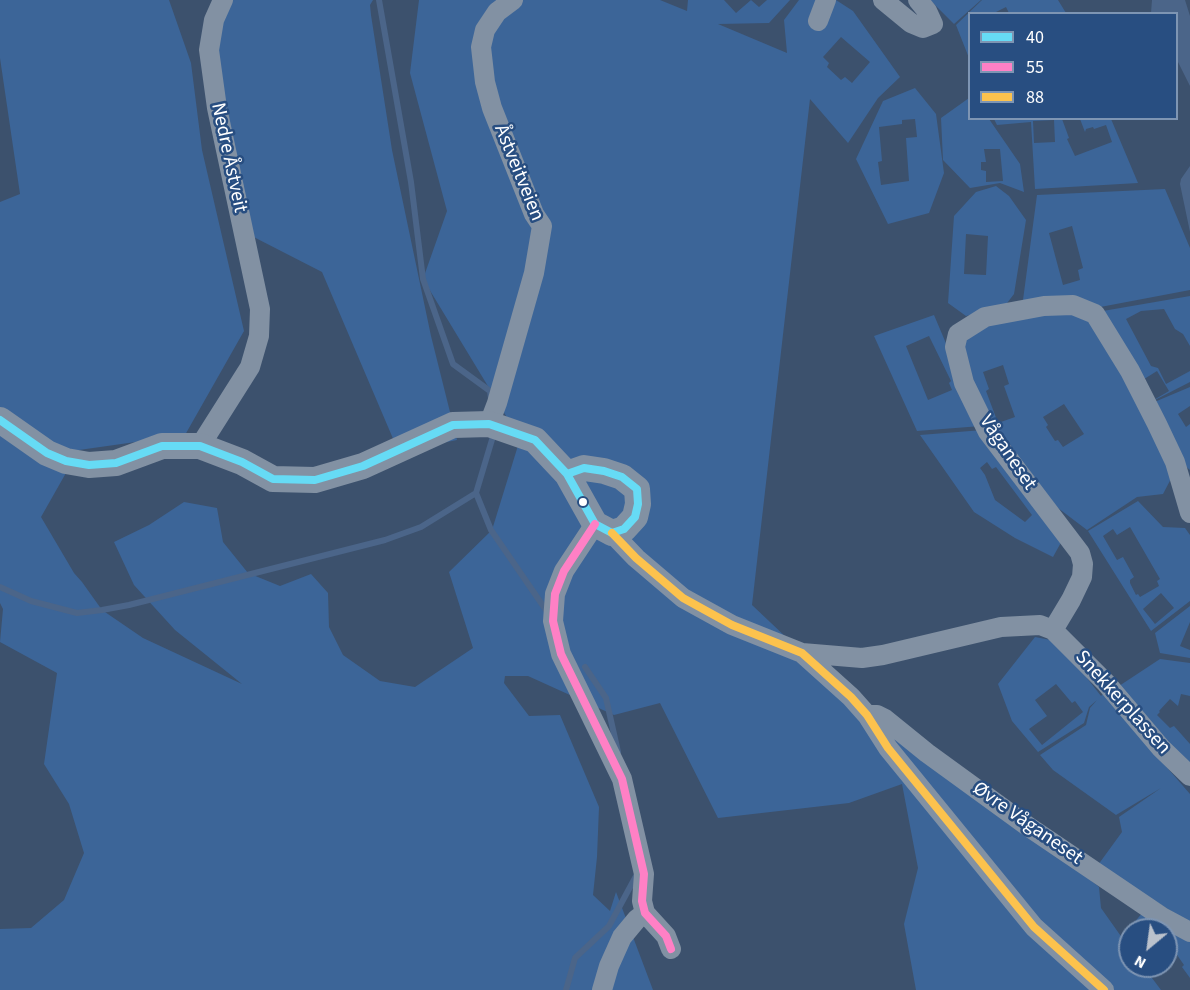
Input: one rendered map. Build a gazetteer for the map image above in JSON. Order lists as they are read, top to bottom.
{
  "streets": {
    "street": [
      "Nedre Åstveit",
      "Åstveitveien",
      "Våganeset",
      "Snekkerplassen",
      "Øvre Våganeset"
    ]
  },
  "crossings": [
    ["Våganeset", "Snekkerplassen"]
  ],
  "lines": ["transit line 40", "transit line 55", "transit line 88"],
  "legend": ["40", "55", "88"],
  "north": "bottom left"
}
